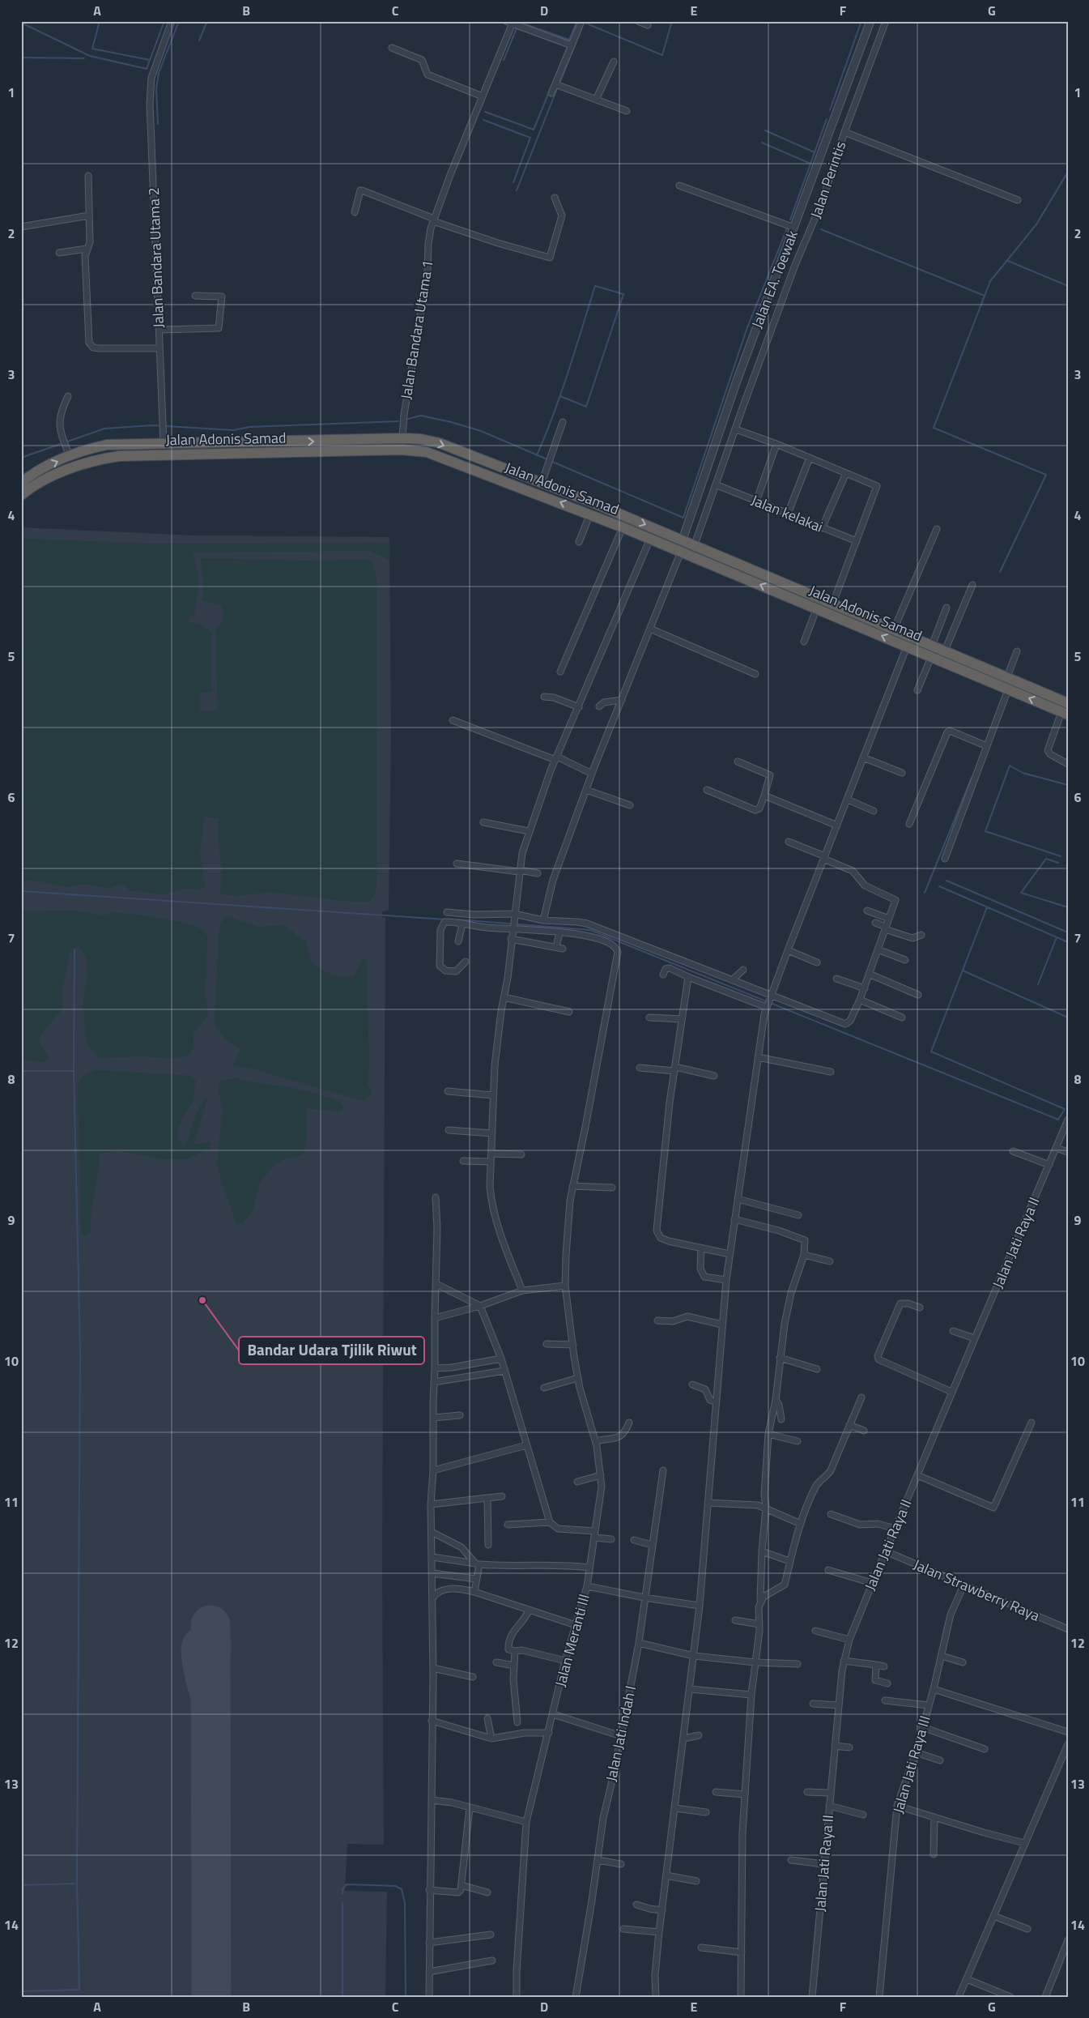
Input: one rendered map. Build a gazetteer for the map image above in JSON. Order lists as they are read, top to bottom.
{
  "streets": {
    "highway": ["Jalan Adonis Samad"],
    "street": [
      "Jalan Perintis",
      "Jalan Bandara Utama 2",
      "Jalan EA. Toewak",
      "Jalan Bandara Utama 1",
      "Jalan kelakai",
      "Jalan Jati Raya II",
      "Jalan Strawberry Raya",
      "Jalan Meranti III",
      "Jalan Jati Indah I",
      "Jalan Jati Raya III"
    ]
  },
  "crossings": [
    ["Jalan Perintis", "Jalan kelakai"],
    ["Jalan Jati Raya II", "Jalan Strawberry Raya"],
    ["Jalan Strawberry Raya", "Jalan Jati Raya III"]
  ],
  "places": ["Bandar Udara Tjilik Riwut"],
  "grid": {
    "columns": [
      "A",
      "B",
      "C",
      "D",
      "E",
      "F",
      "G"
    ],
    "rows": [
      "1",
      "2",
      "3",
      "4",
      "5",
      "6",
      "7",
      "8",
      "9",
      "10",
      "11",
      "12",
      "13",
      "14"
    ]
  }
}
